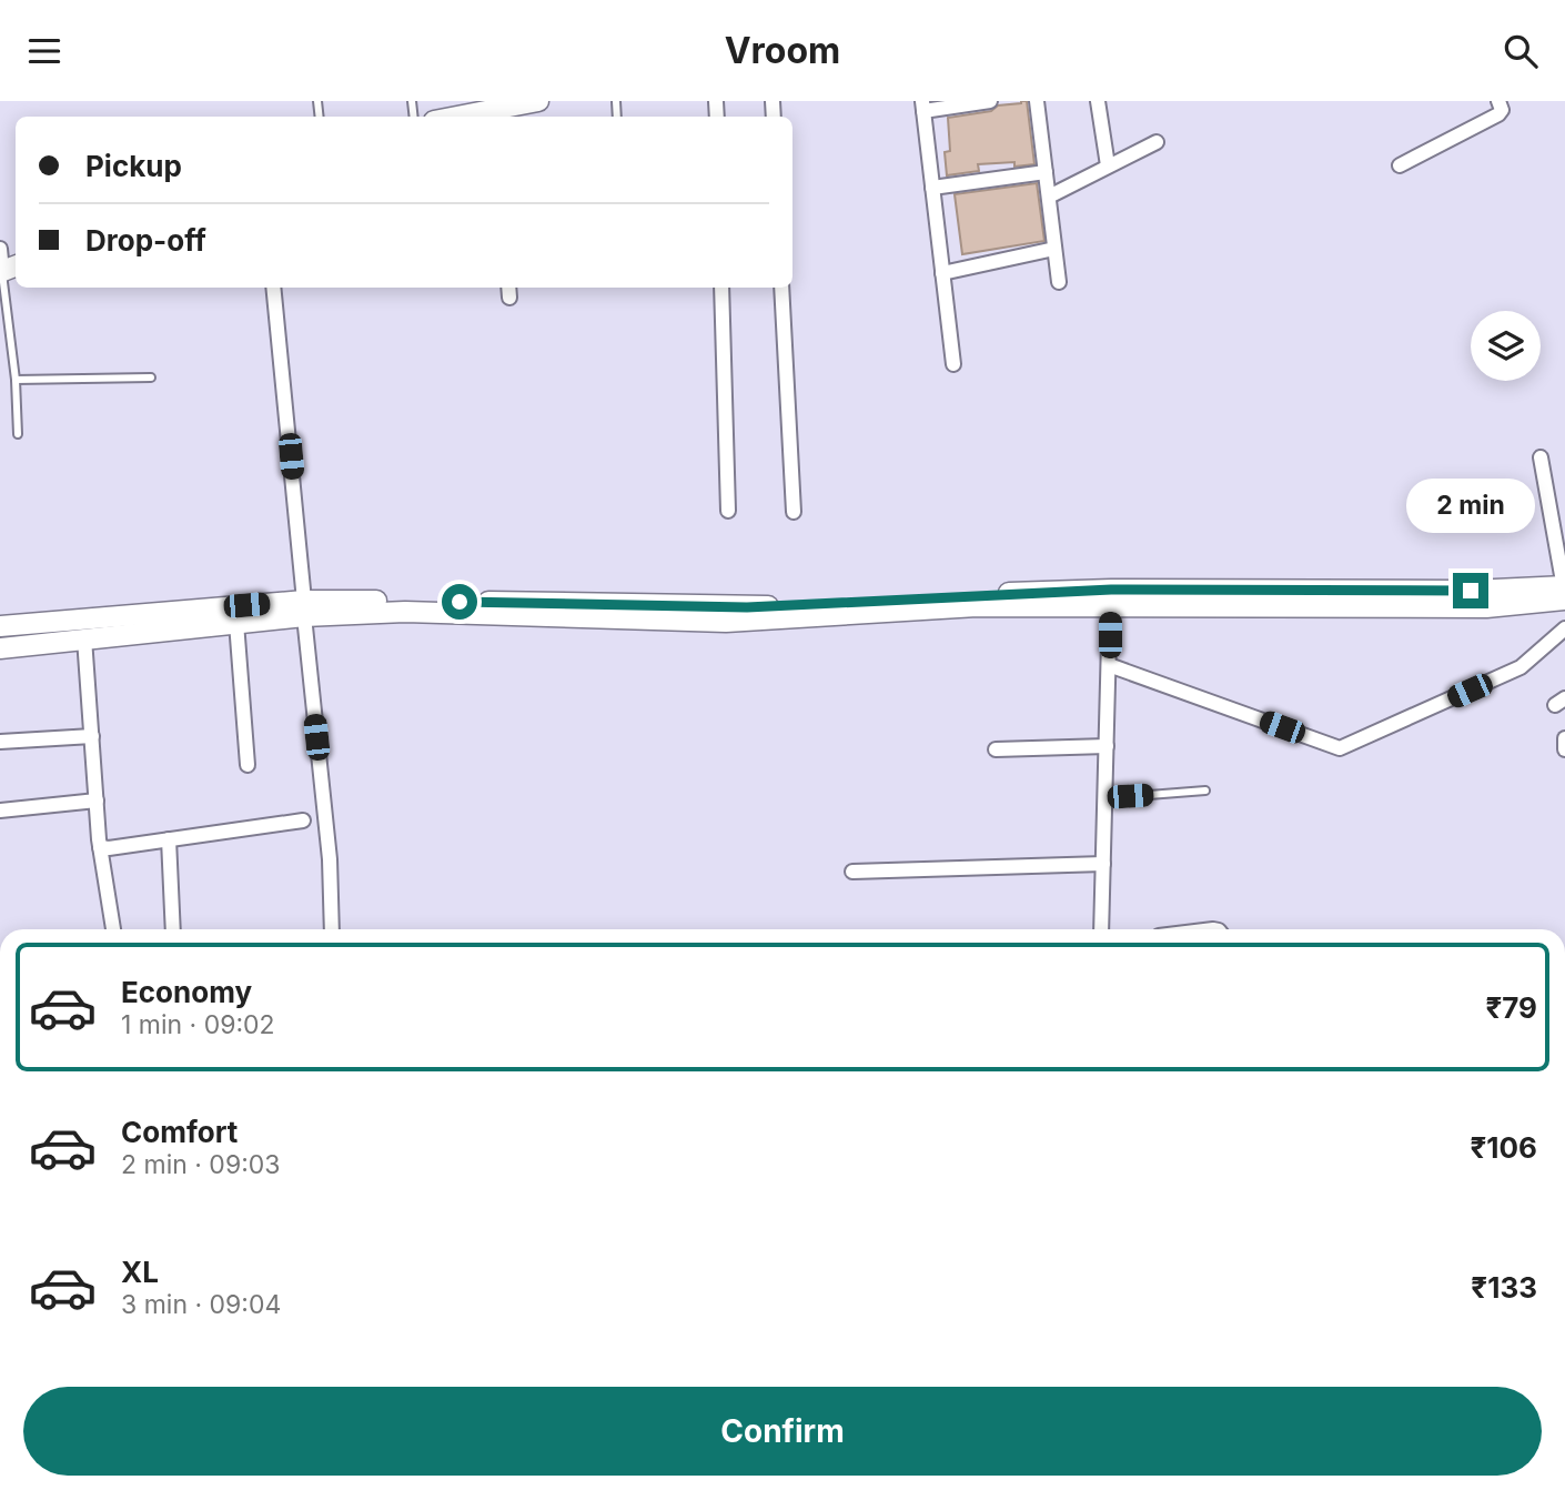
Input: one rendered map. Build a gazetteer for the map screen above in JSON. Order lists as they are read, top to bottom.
{
  "page": {
    "header": "Vroom",
    "banner": ["Pickup", "Drop-off"],
    "bubble": "2 min",
    "list": [
      {
        "name": "Economy",
        "note": "1 min · 09:02",
        "value": "₹79"
      },
      {
        "name": "Comfort",
        "note": "2 min · 09:03",
        "value": "₹106"
      },
      {
        "name": "XL",
        "note": "3 min · 09:04",
        "value": "₹133"
      }
    ],
    "buttons": "Confirm"
  }
}
